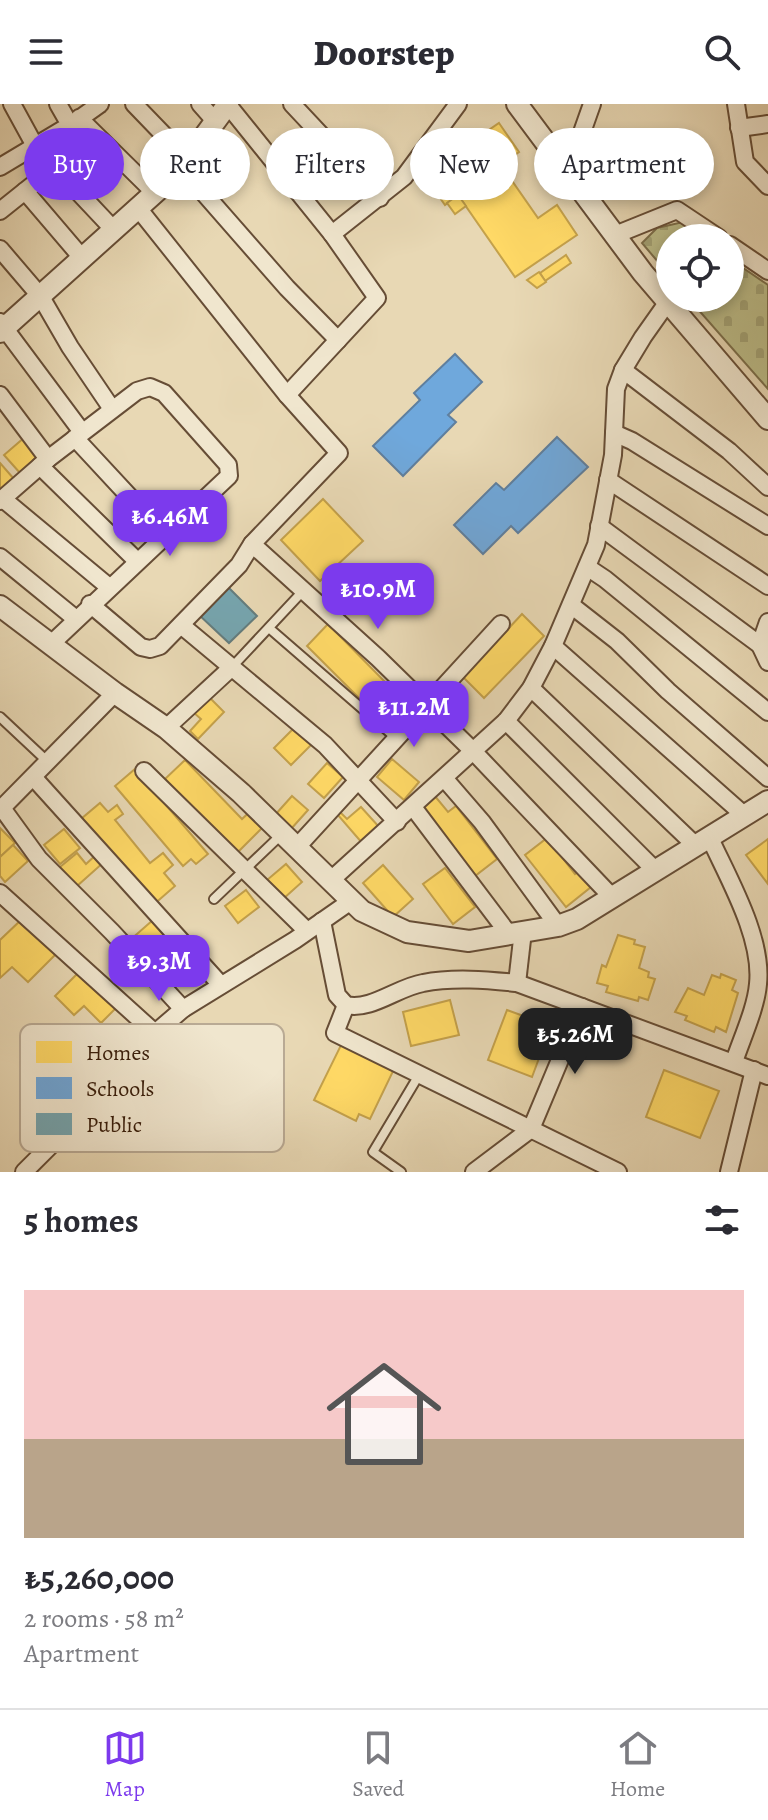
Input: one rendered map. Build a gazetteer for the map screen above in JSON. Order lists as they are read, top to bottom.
{
  "legend": ["Homes", "Schools", "Public"],
  "page": {
    "header": "Doorstep",
    "chip": [
      "Buy",
      "Rent",
      "Filters",
      "New",
      "Apartment"
    ],
    "price": [
      "₺6.46M",
      "₺10.9M",
      "₺11.2M",
      "₺9.3M",
      "₺5.26M"
    ],
    "heading": "5 homes",
    "list": [
      {
        "name": "₺5,260,000",
        "note": "2 rooms · 58 m² · Apartment"
      }
    ],
    "tabs": ["Map", "Saved", "Home"]
  }
}
